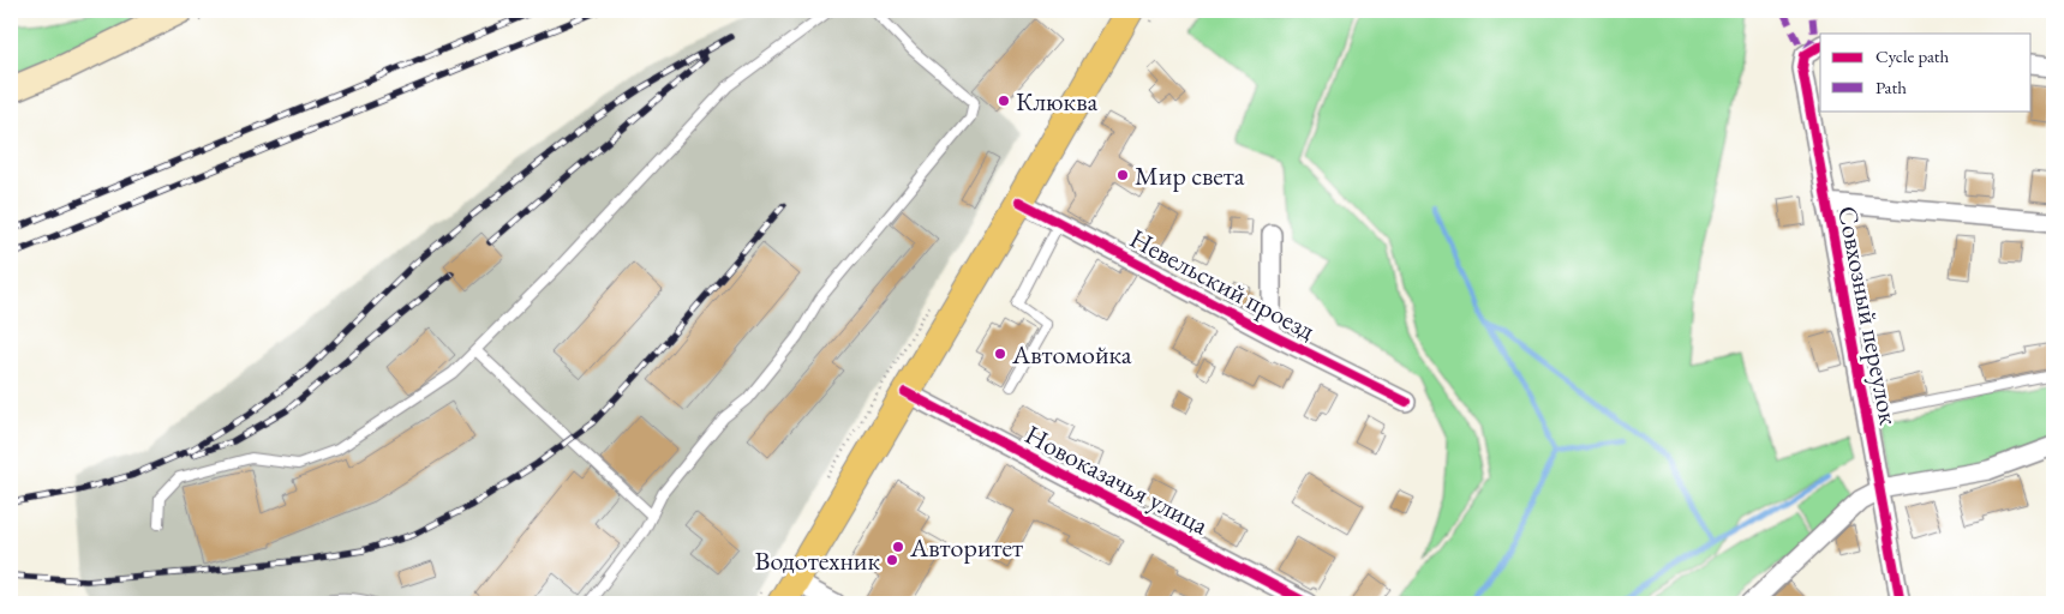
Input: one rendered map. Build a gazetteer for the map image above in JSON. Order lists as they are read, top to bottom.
{
  "streets": {
    "street": ["Невельский проезд", "Совхозный переулок", "Новоказачья улица"]
  },
  "places": [
    "Клюква",
    "Мир света",
    "Автомойка",
    "Авторитет",
    "Водотехник"
  ],
  "legend": ["Cycle path", "Path"]
}
